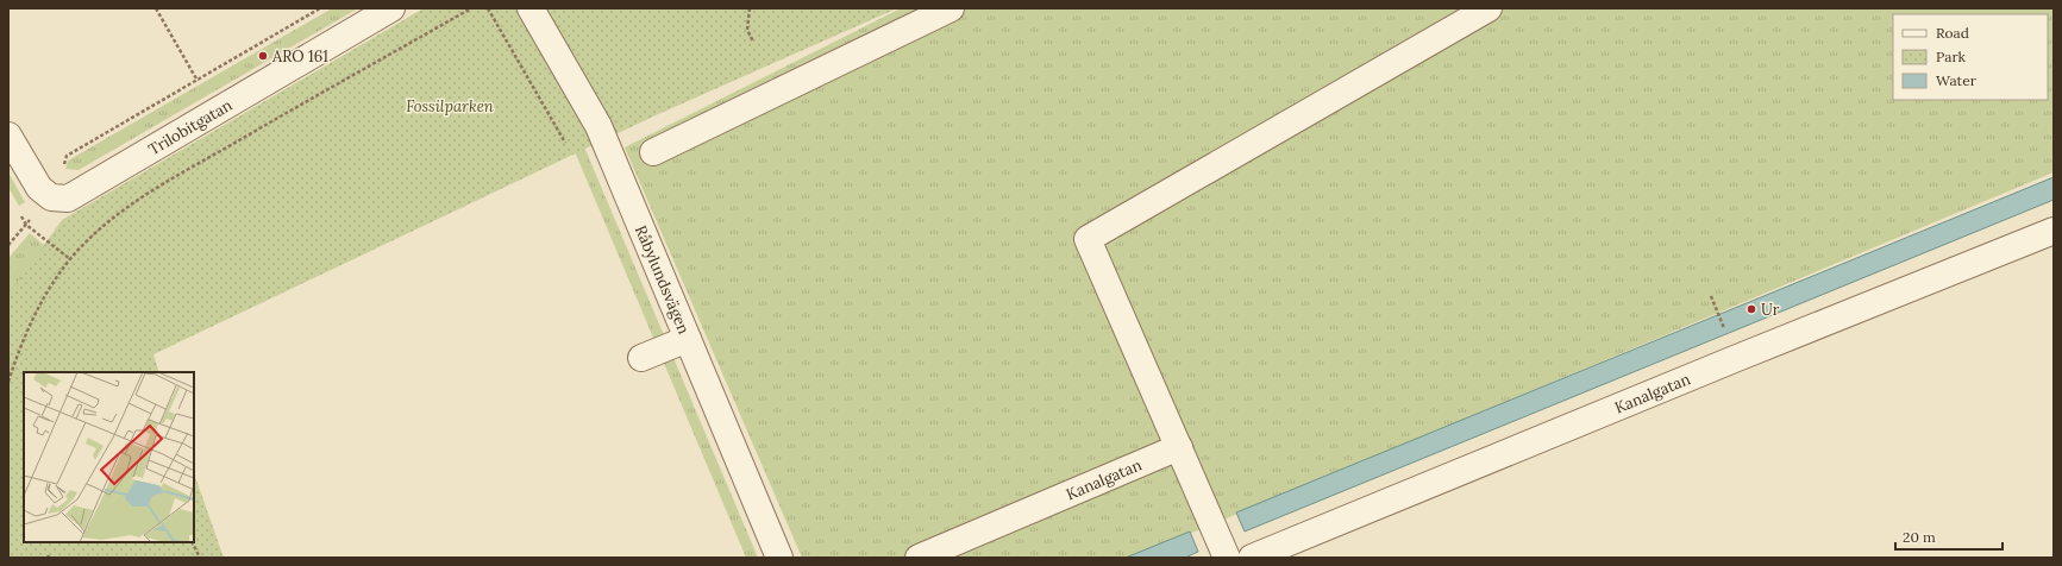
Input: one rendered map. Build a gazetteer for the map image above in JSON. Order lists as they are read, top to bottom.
{
  "streets": {
    "street": ["Trilobitgatan", "Råbylundsvägen", "Kanalgatan"]
  },
  "parks": ["Fossilparken"],
  "places": ["ARO 161", "Ur"],
  "legend": ["Road", "Park", "Water"],
  "scale_bar": "20 m"
}
